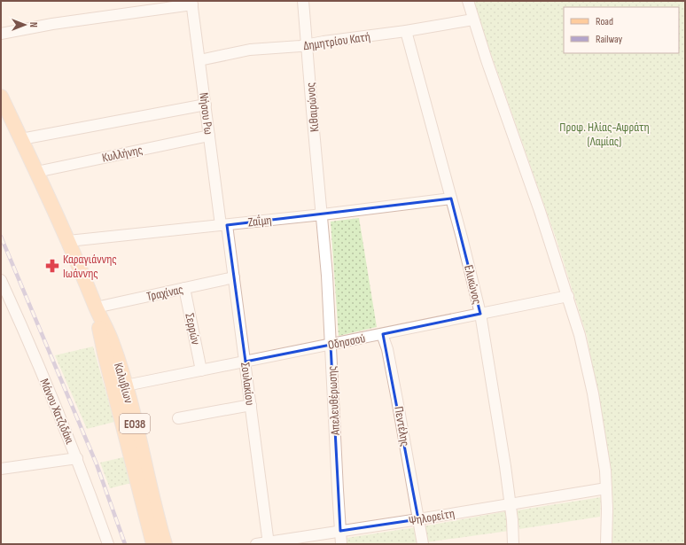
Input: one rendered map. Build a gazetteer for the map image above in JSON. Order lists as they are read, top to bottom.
{
  "streets": {
    "main road": ["Καλυβίων", "ΕΟ38"],
    "street": [
      "Δημητρίου Κατή",
      "Κιθαιρώνος",
      "Νήσου Ρω",
      "Κυλλήνης",
      "Ζαΐμη",
      "Ελικώνος",
      "Τραχίνας",
      "Σερρών",
      "Οδησσού",
      "Σουλακίου",
      "Απελευθέρωσης",
      "Μάνου Χατζιδάκι",
      "Πεντέλης",
      "Ψηλορείτη"
    ]
  },
  "crossings": [
    ["Δημητρίου Κατή", "Κιθαιρώνος"],
    ["Δημητρίου Κατή", "Νήσου Ρω"],
    ["Δημητρίου Κατή", "Ελικώνος"],
    ["Κιθαιρώνος", "Ζαΐμη"],
    ["Κιθαιρώνος", "Απελευθέρωσης"],
    ["Νήσου Ρω", "Κυλλήνης"],
    ["Νήσου Ρω", "Ζαΐμη"],
    ["Νήσου Ρω", "Σουλακίου"],
    ["Κυλλήνης", "Καλυβίων"],
    ["Ζαΐμη", "Ελικώνος"],
    ["Ζαΐμη", "Καλυβίων"],
    ["Ζαΐμη", "Σουλακίου"],
    ["Ζαΐμη", "Απελευθέρωσης"],
    ["Ελικώνος", "Οδησσού"],
    ["Ελικώνος", "Ψηλορείτη"],
    ["Τραχίνας", "Σερρών"],
    ["Τραχίνας", "Καλυβίων"],
    ["Τραχίνας", "Σουλακίου"],
    ["Σερρών", "Οδησσού"],
    ["Οδησσού", "Καλυβίων"],
    ["Οδησσού", "Σουλακίου"],
    ["Οδησσού", "Απελευθέρωσης"],
    ["Οδησσού", "Πεντέλης"],
    ["Σουλακίου", "Ψηλορείτη"],
    ["Απελευθέρωσης", "Ψηλορείτη"],
    ["Πεντέλης", "Ψηλορείτη"]
  ],
  "parks": ["Προφ. Ηλίας-Αφράτη (Λαμίας)"],
  "places": {
    "pharmacy": ["Καραγιάννης Ιωάννης"]
  },
  "legend": ["Road", "Railway"],
  "north": "right"
}
